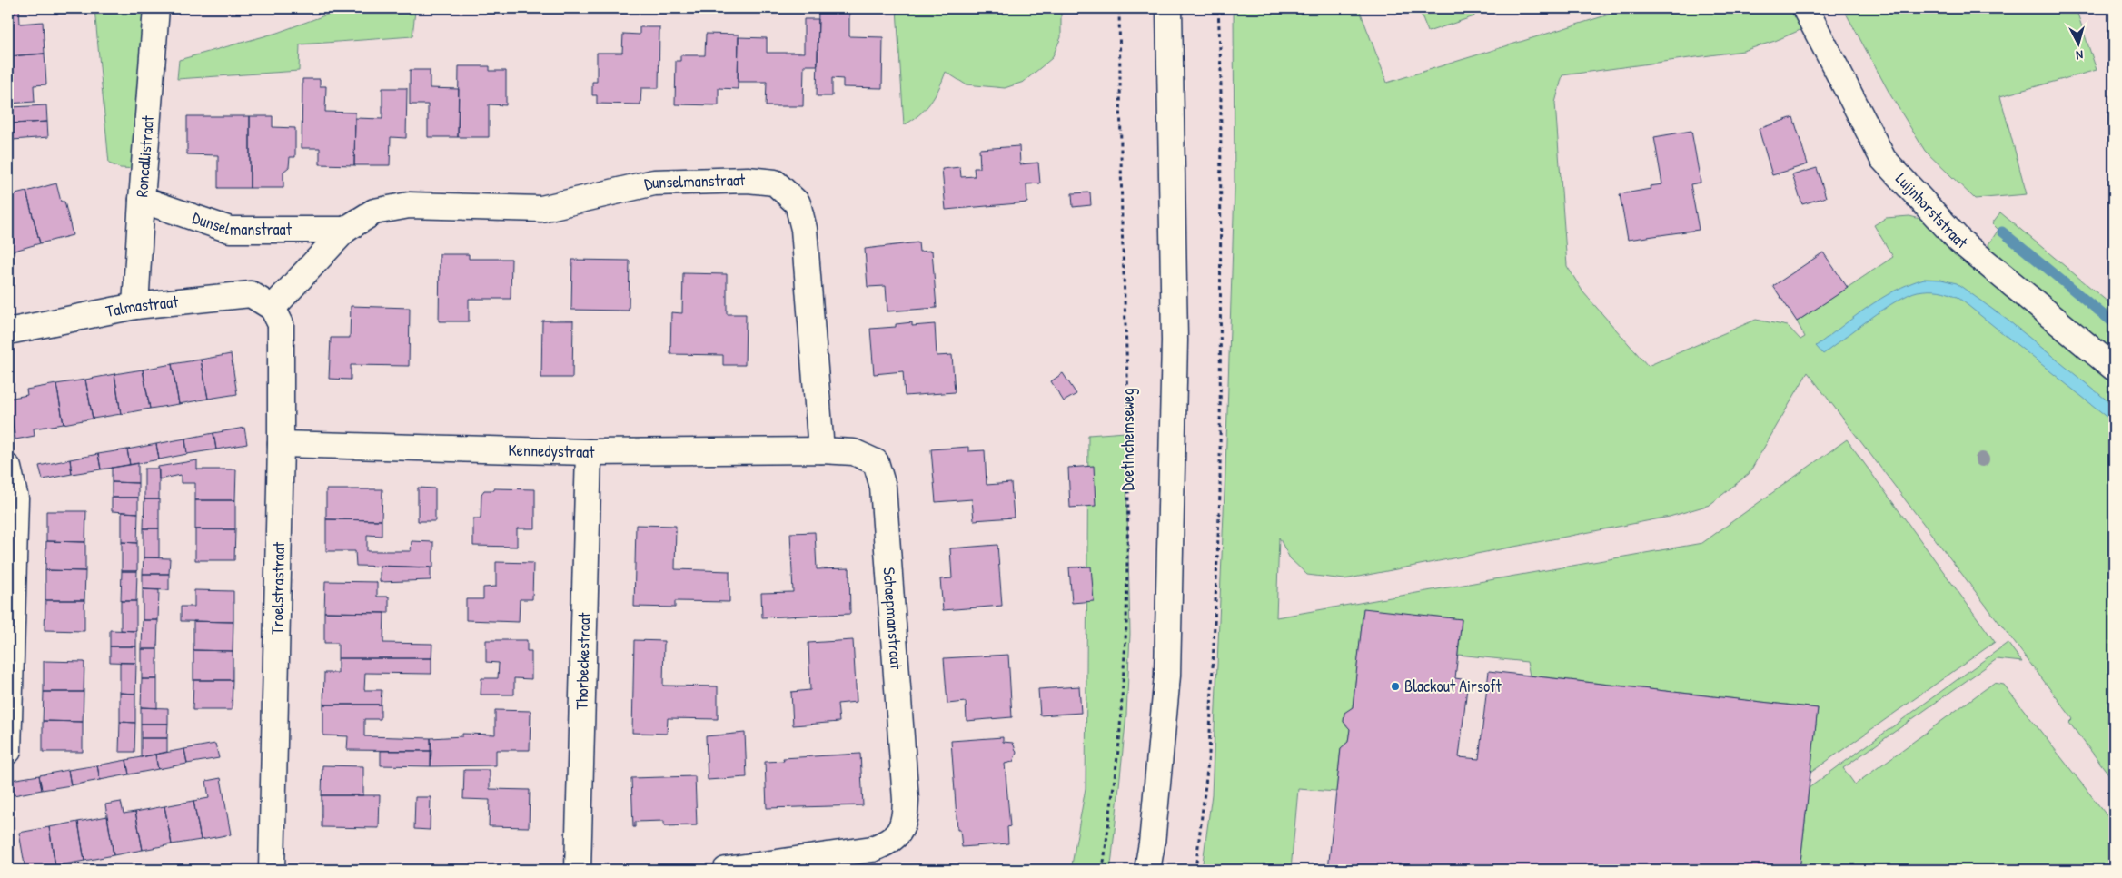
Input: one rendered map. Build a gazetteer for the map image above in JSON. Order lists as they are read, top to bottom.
{
  "streets": {
    "street": [
      "Roncallistraat",
      "Dunselmanstraat",
      "Luijnhorststraat",
      "Talmastraat",
      "Kennedystraat",
      "Troelstrastraat",
      "Schaepmanstraat",
      "Thorbeckestraat"
    ],
    "path": ["Doetinchemseweg"]
  },
  "crossings": [
    ["Roncallistraat", "Dunselmanstraat"],
    ["Roncallistraat", "Talmastraat"],
    ["Dunselmanstraat", "Talmastraat"],
    ["Dunselmanstraat", "Kennedystraat"],
    ["Dunselmanstraat", "Troelstrastraat"],
    ["Dunselmanstraat", "Schaepmanstraat"],
    ["Talmastraat", "Troelstrastraat"],
    ["Kennedystraat", "Troelstrastraat"],
    ["Kennedystraat", "Schaepmanstraat"],
    ["Kennedystraat", "Thorbeckestraat"]
  ],
  "places": ["Blackout Airsoft"],
  "north": "bottom"
}
